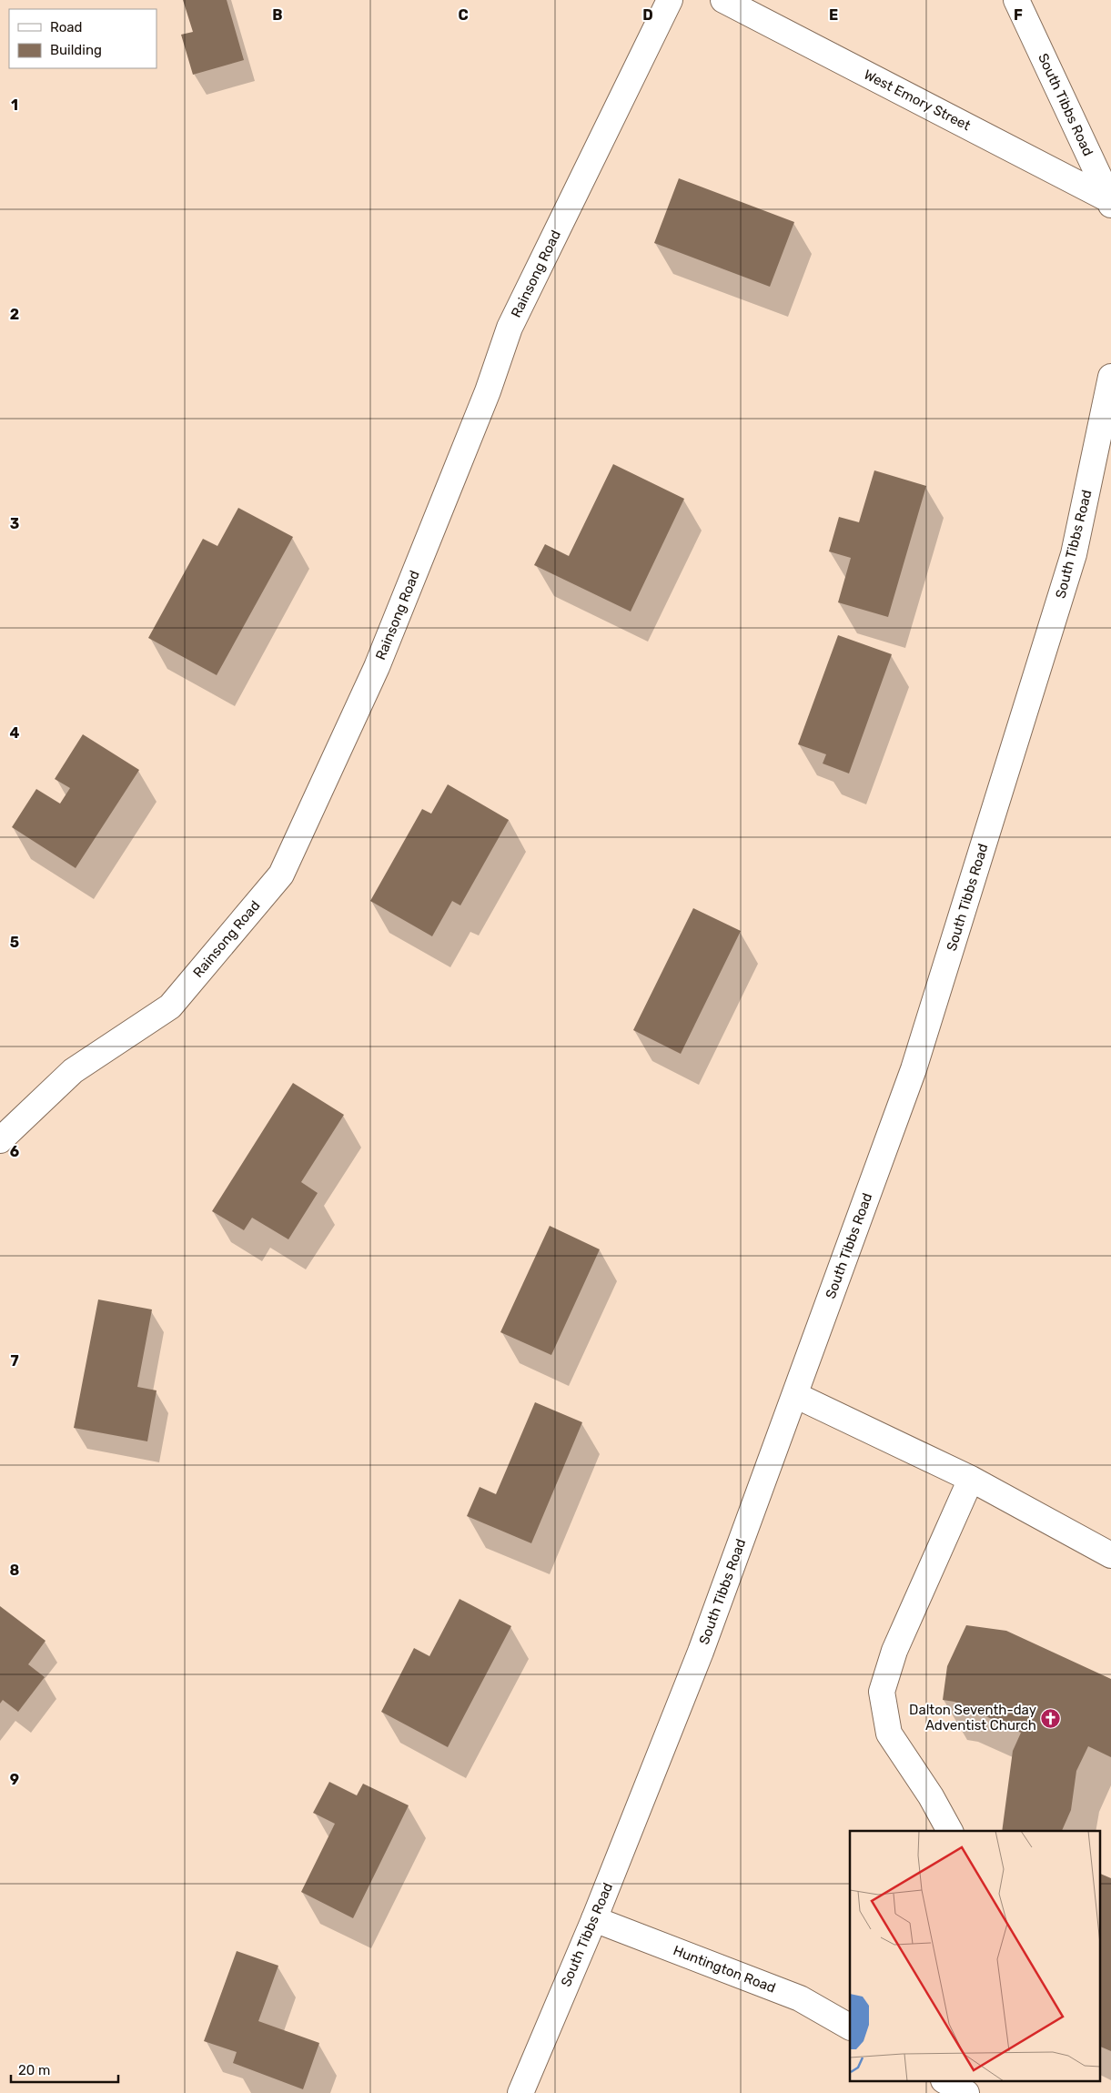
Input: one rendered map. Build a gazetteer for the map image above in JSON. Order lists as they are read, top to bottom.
{
  "streets": {
    "street": [
      "West Emory Street",
      "South Tibbs Road",
      "Rainsong Road",
      "Huntington Road"
    ]
  },
  "crossings": [
    ["West Emory Street", "South Tibbs Road"],
    ["South Tibbs Road", "Huntington Road"]
  ],
  "places": {
    "church": ["Dalton Seventh-day Adventist Church"]
  },
  "legend": ["Road", "Building"],
  "scale_bar": "20 m",
  "grid": {
    "columns": [
      "B",
      "C",
      "D",
      "E",
      "F"
    ],
    "rows": [
      "1",
      "2",
      "3",
      "4",
      "5",
      "6",
      "7",
      "8",
      "9"
    ]
  }
}
